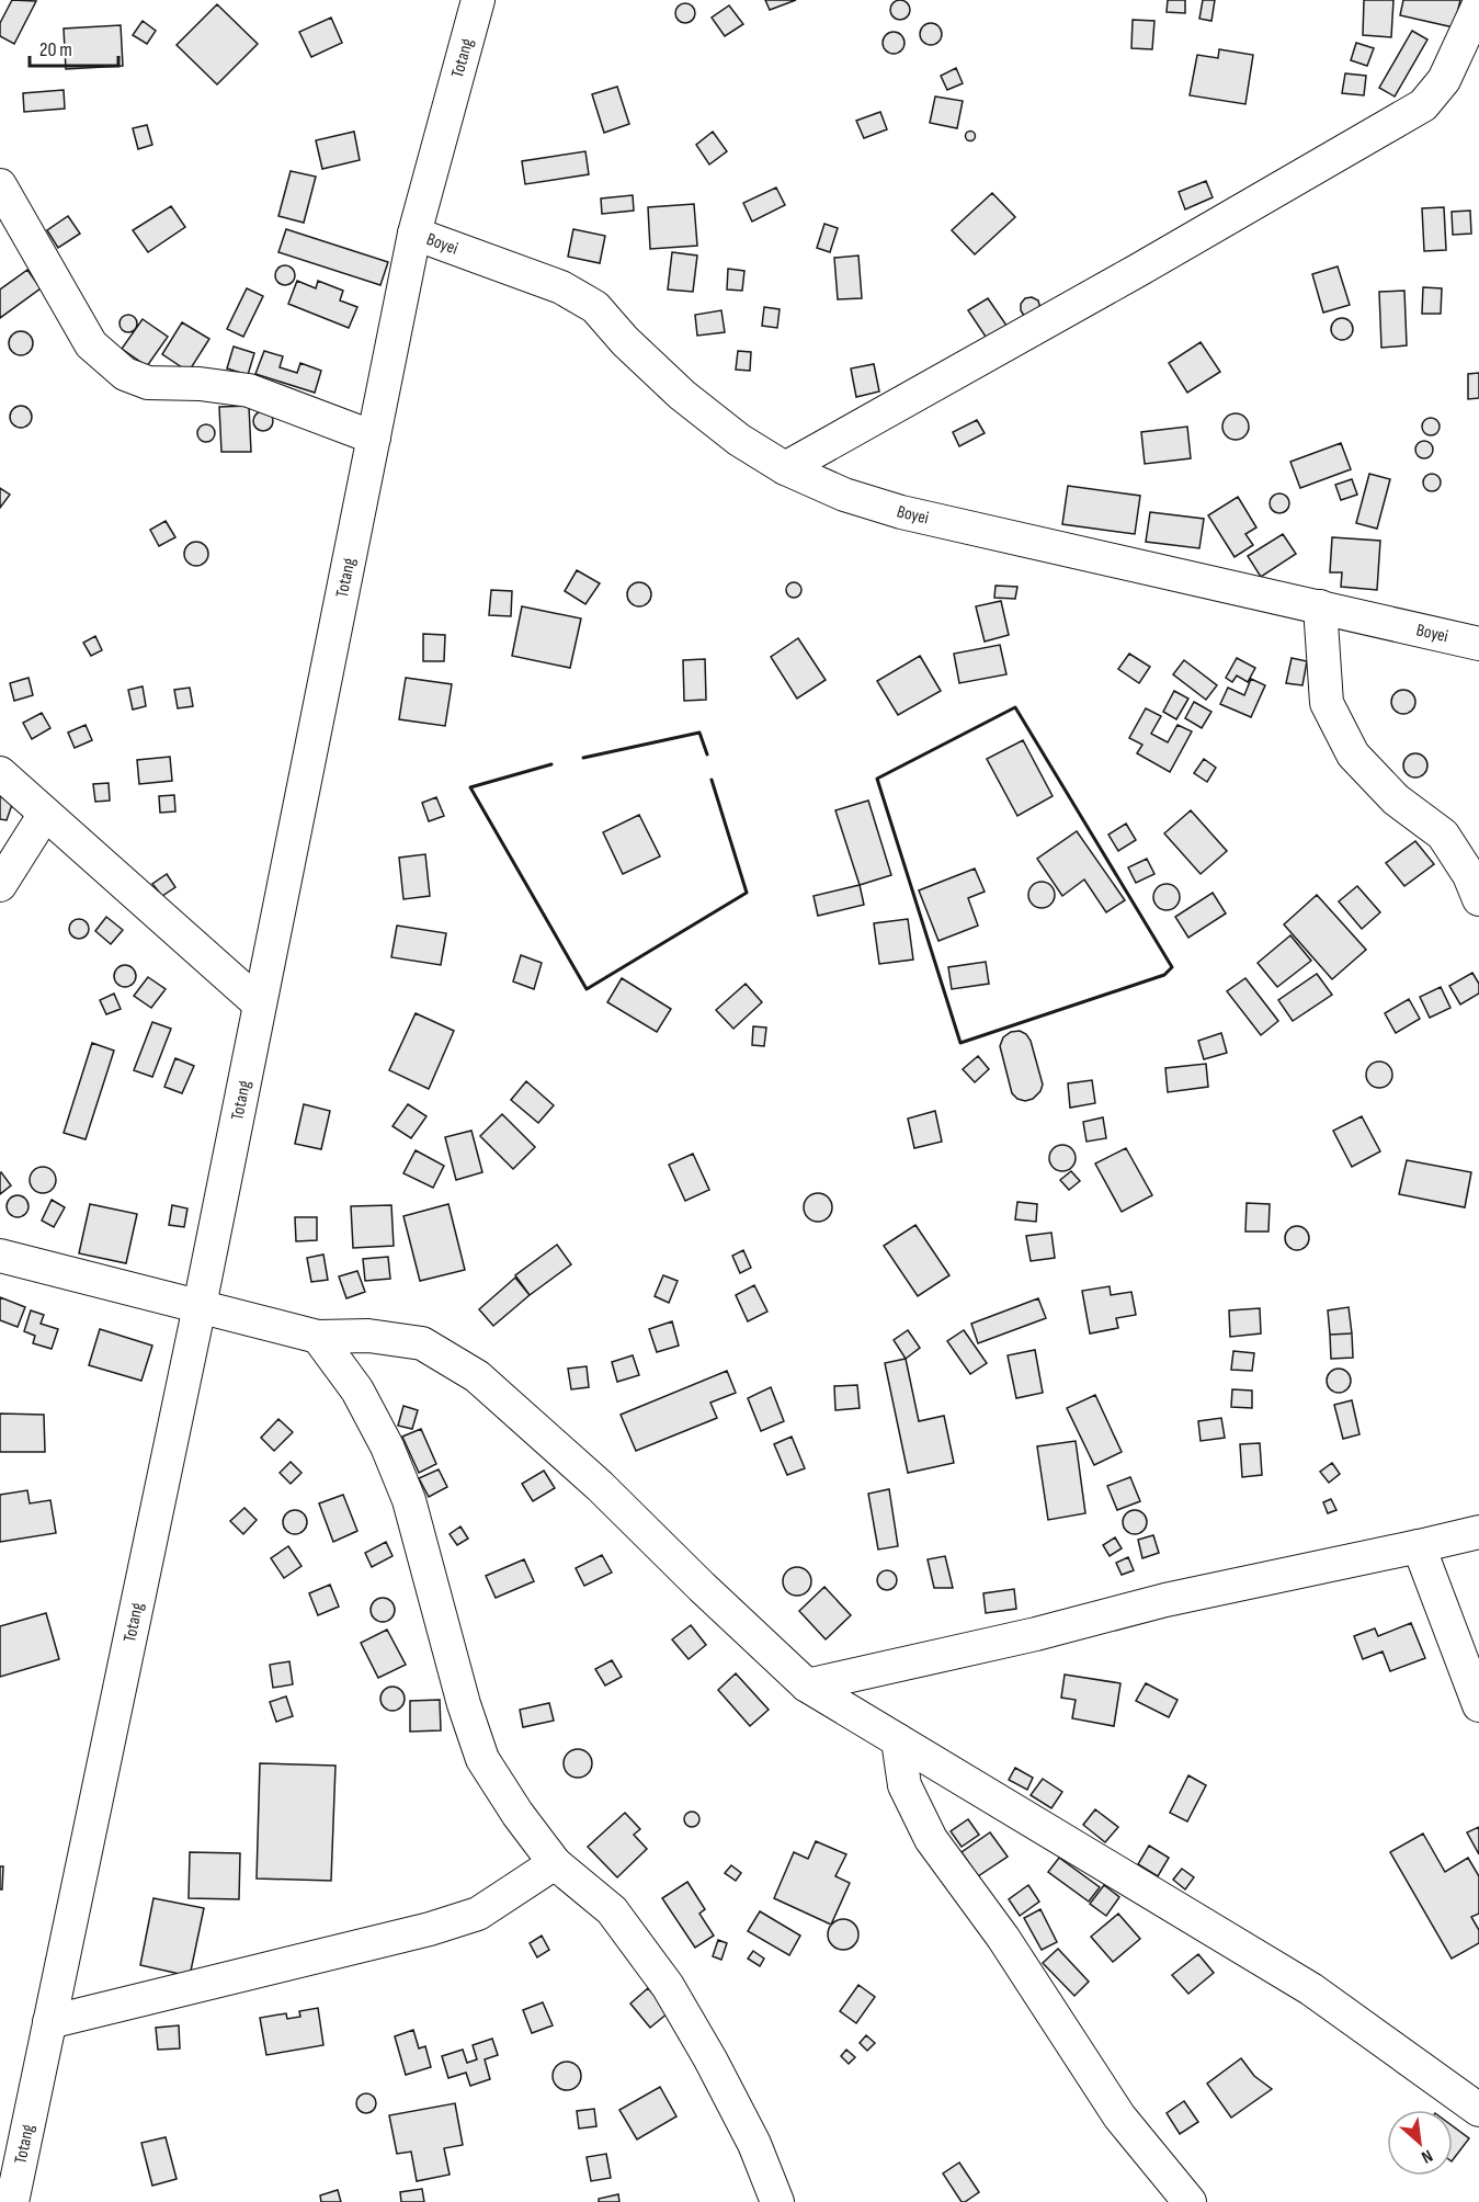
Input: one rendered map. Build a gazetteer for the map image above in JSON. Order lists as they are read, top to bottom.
{
  "streets": {
    "street": ["Totang", "Boyei"]
  },
  "crossings": [
    ["Totang", "Boyei"]
  ],
  "scale_bar": "20 m",
  "north": "bottom right"
}
